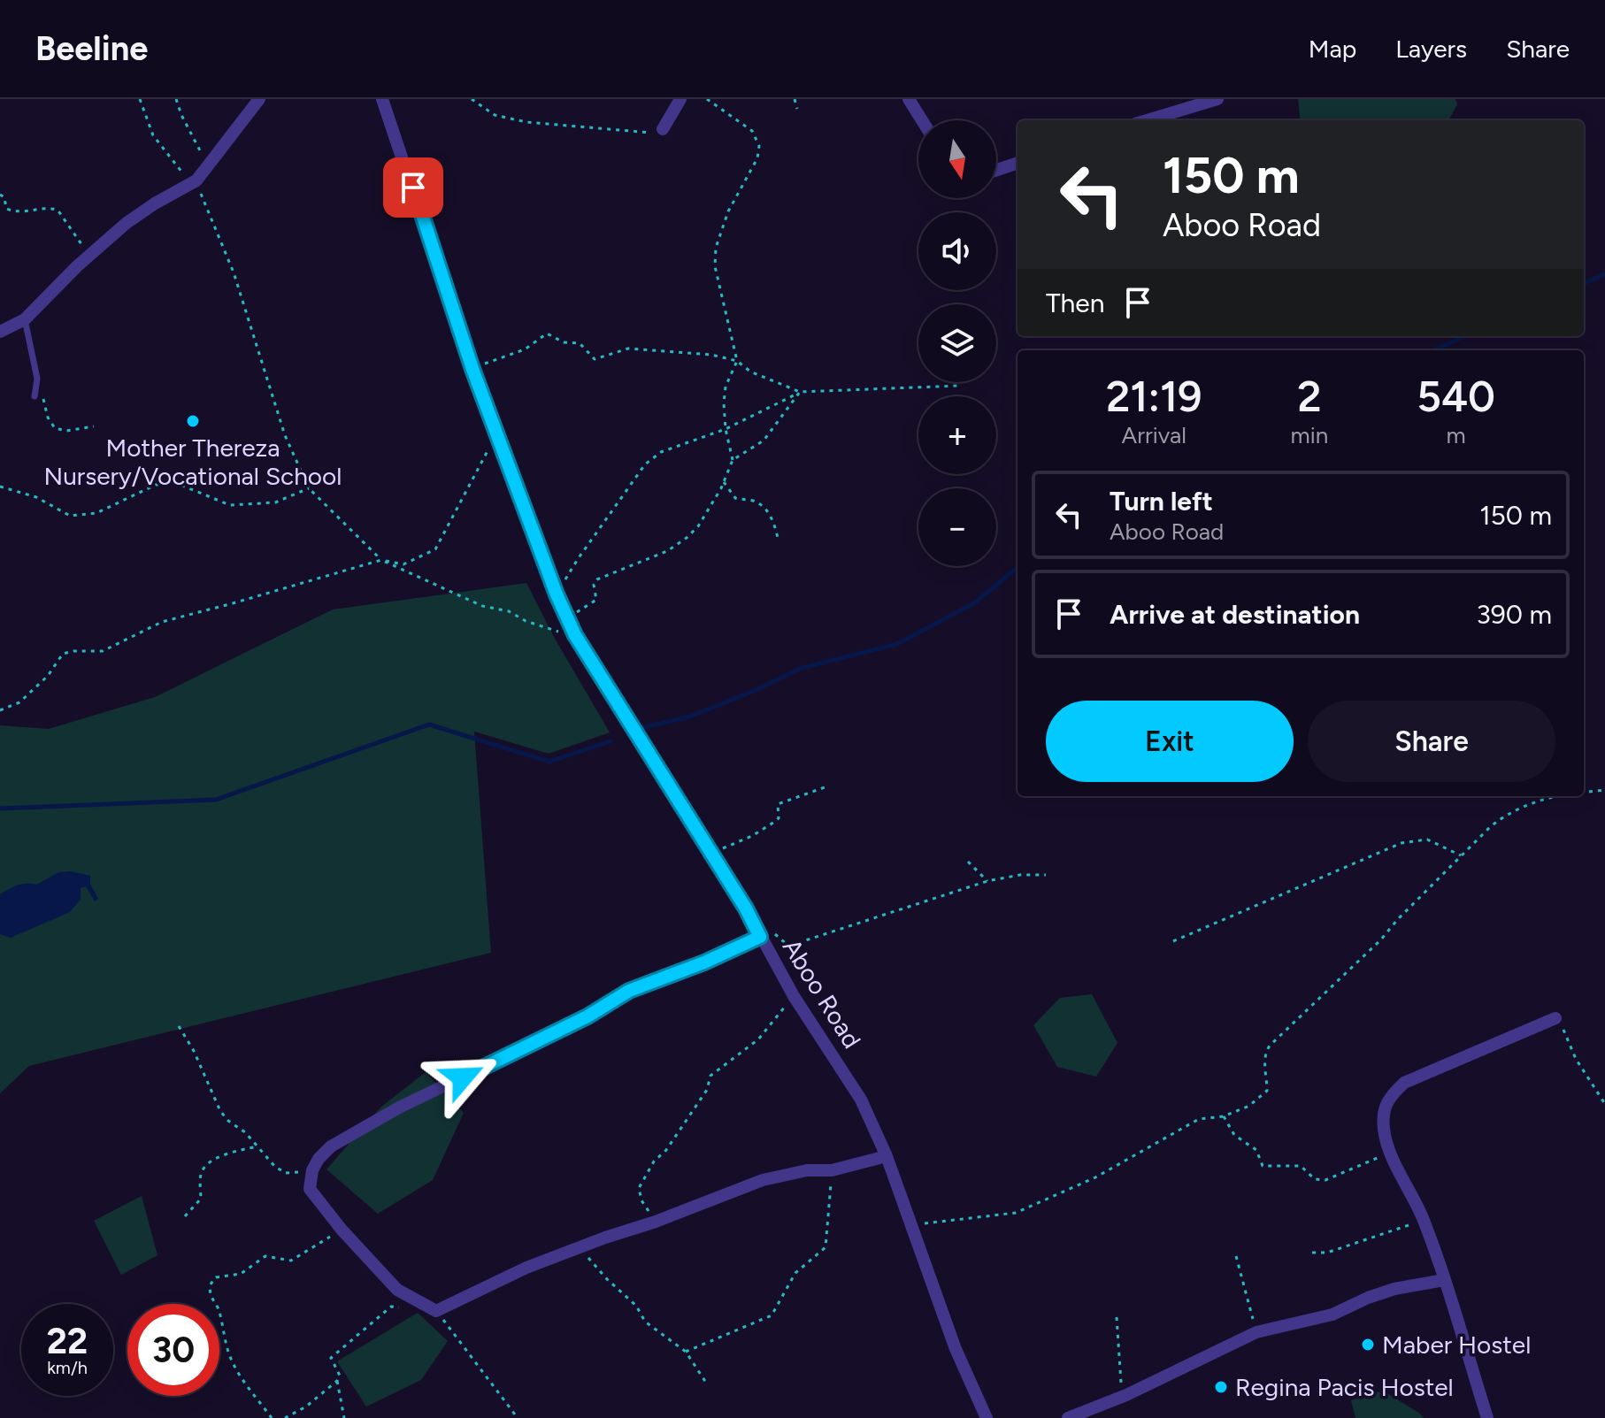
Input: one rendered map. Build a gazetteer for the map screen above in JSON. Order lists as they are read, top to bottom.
{
  "streets": {
    "street": ["Aboo Road"]
  },
  "places": ["Mother Thereza Nursery/Vocational School", "Maber Hostel", "Regina Pacis Hostel"],
  "north": "bottom",
  "page": {
    "header": "Beeline",
    "nav": ["Map", "Layers", "Share"],
    "map_buttons": ["+", "−"],
    "turn": ["150 m", "Aboo Road"],
    "then": "Then",
    "eta": [
      "21:19",
      "Arrival",
      "2",
      "min",
      "540",
      "m"
    ],
    "list": [
      {
        "name": "Turn left",
        "note": "Aboo Road",
        "value": "150 m"
      },
      {
        "name": "Arrive at destination",
        "value": "390 m"
      }
    ],
    "buttons": ["Exit", "Share"],
    "speed": "22 km/h",
    "limit": "30"
  }
}
